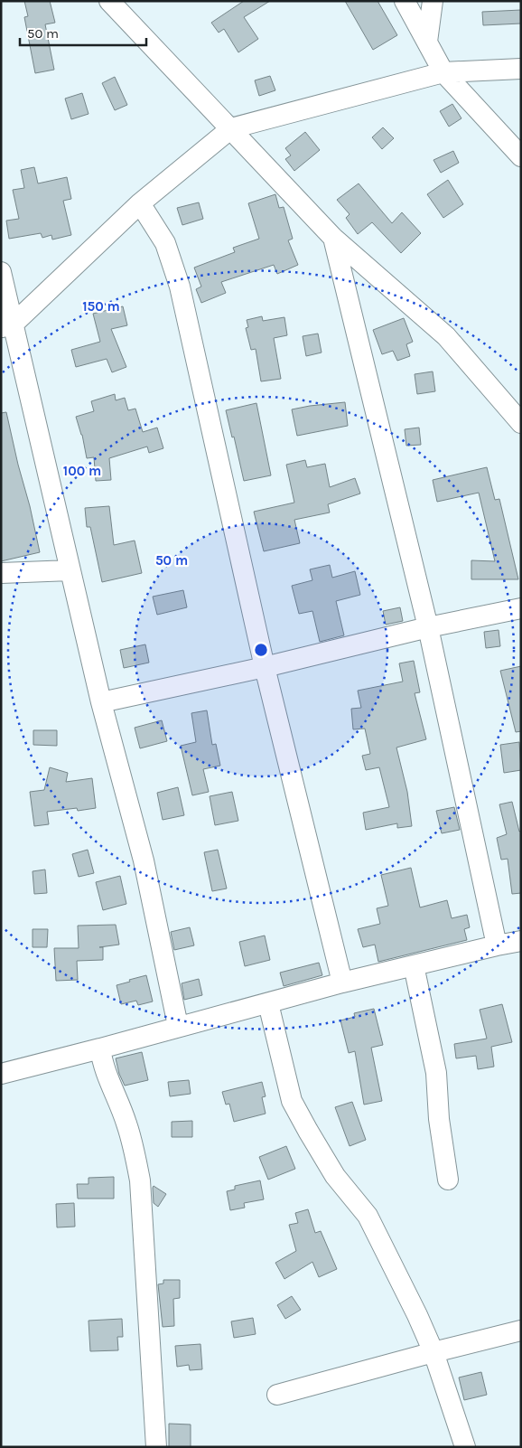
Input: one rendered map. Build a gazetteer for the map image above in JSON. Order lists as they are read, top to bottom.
{
  "scale_bar": "50 m",
  "rings": ["150 m", "100 m", "50 m"]
}
